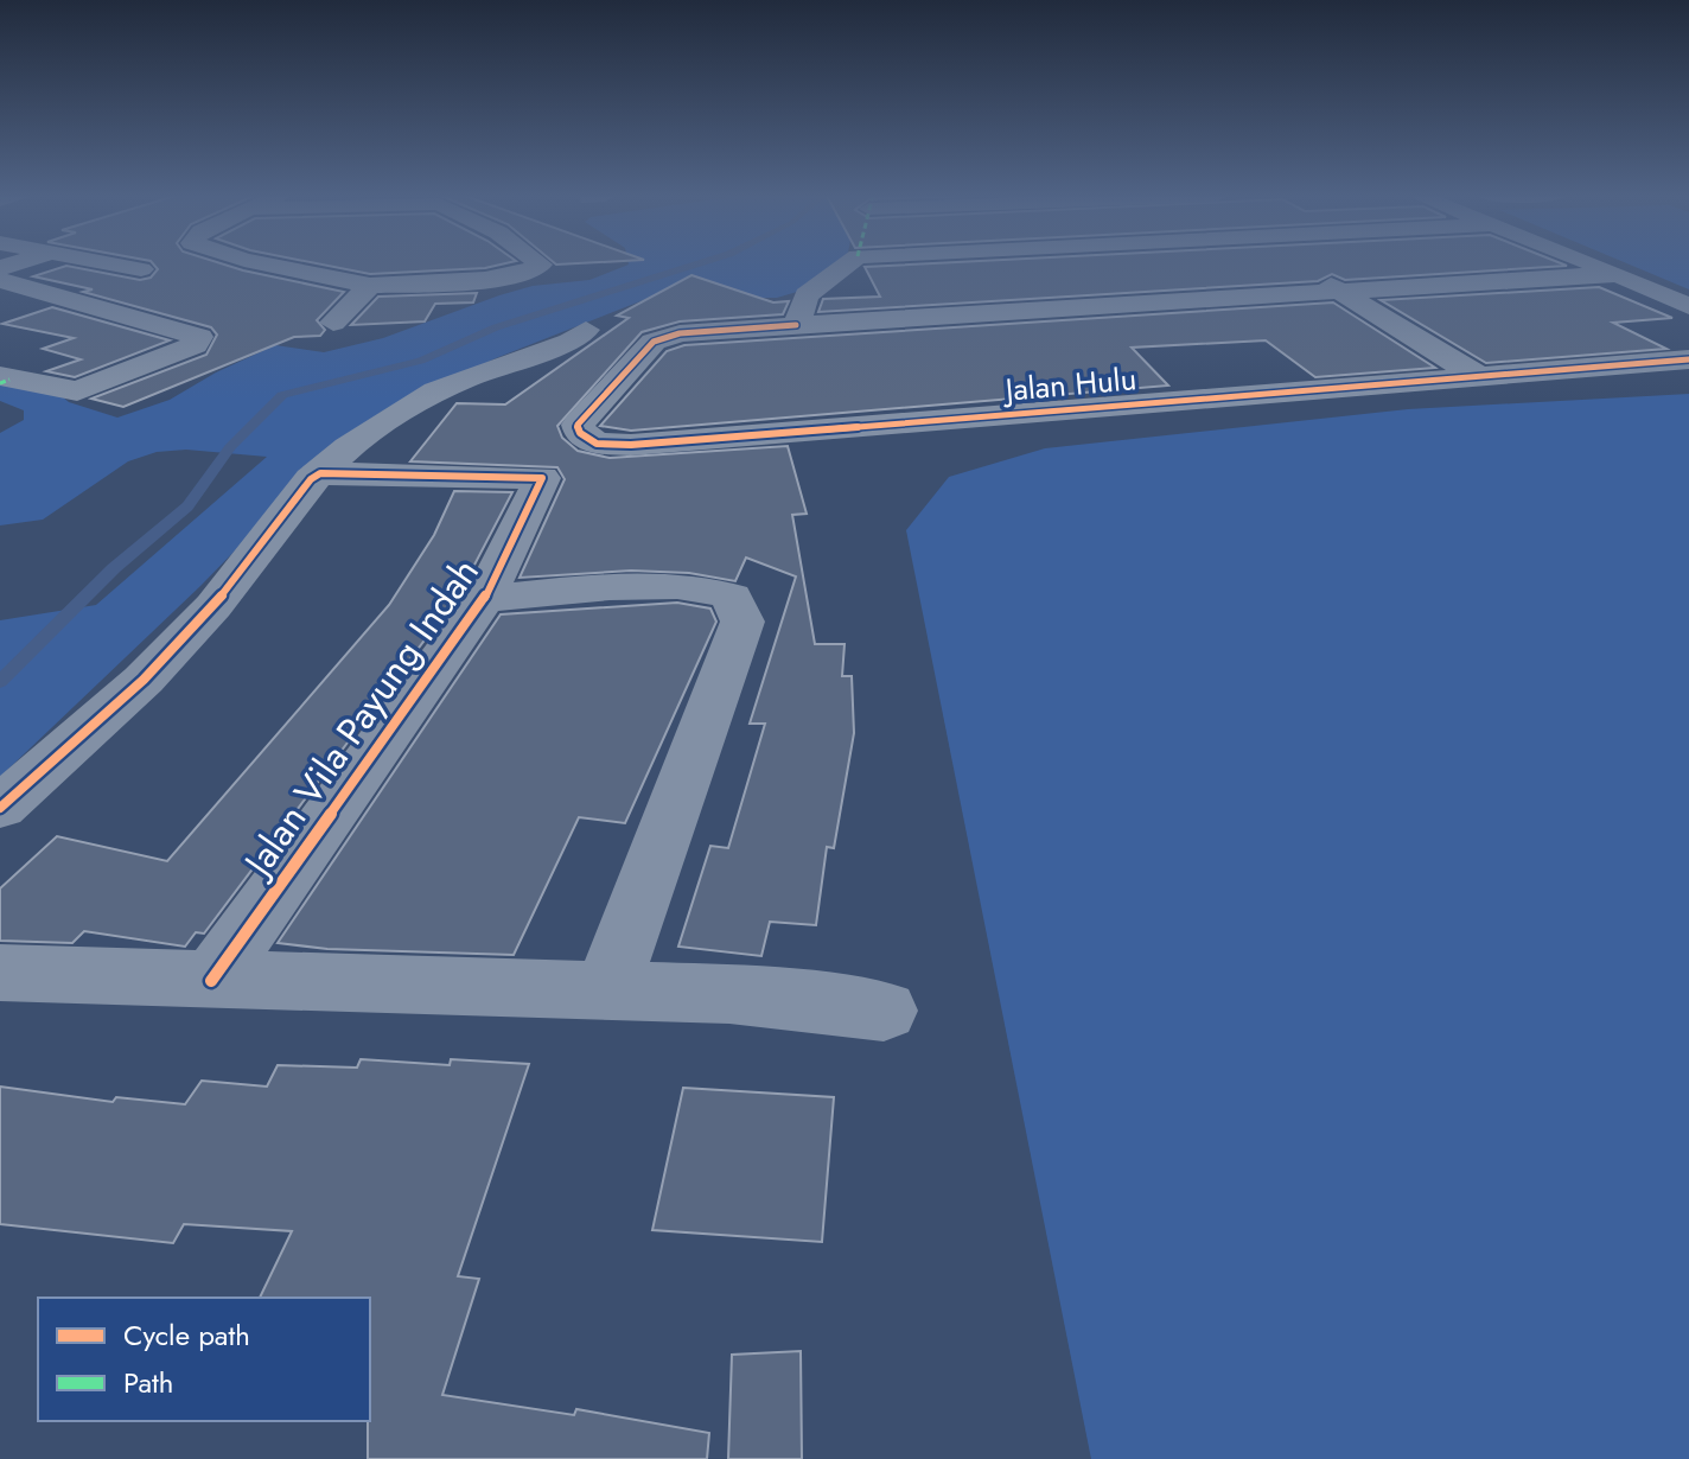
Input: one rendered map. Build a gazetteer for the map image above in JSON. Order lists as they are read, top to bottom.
{
  "streets": {
    "street": ["Jalan Hulu", "Jalan Vila Payung Indah"]
  },
  "legend": ["Cycle path", "Path"]
}
